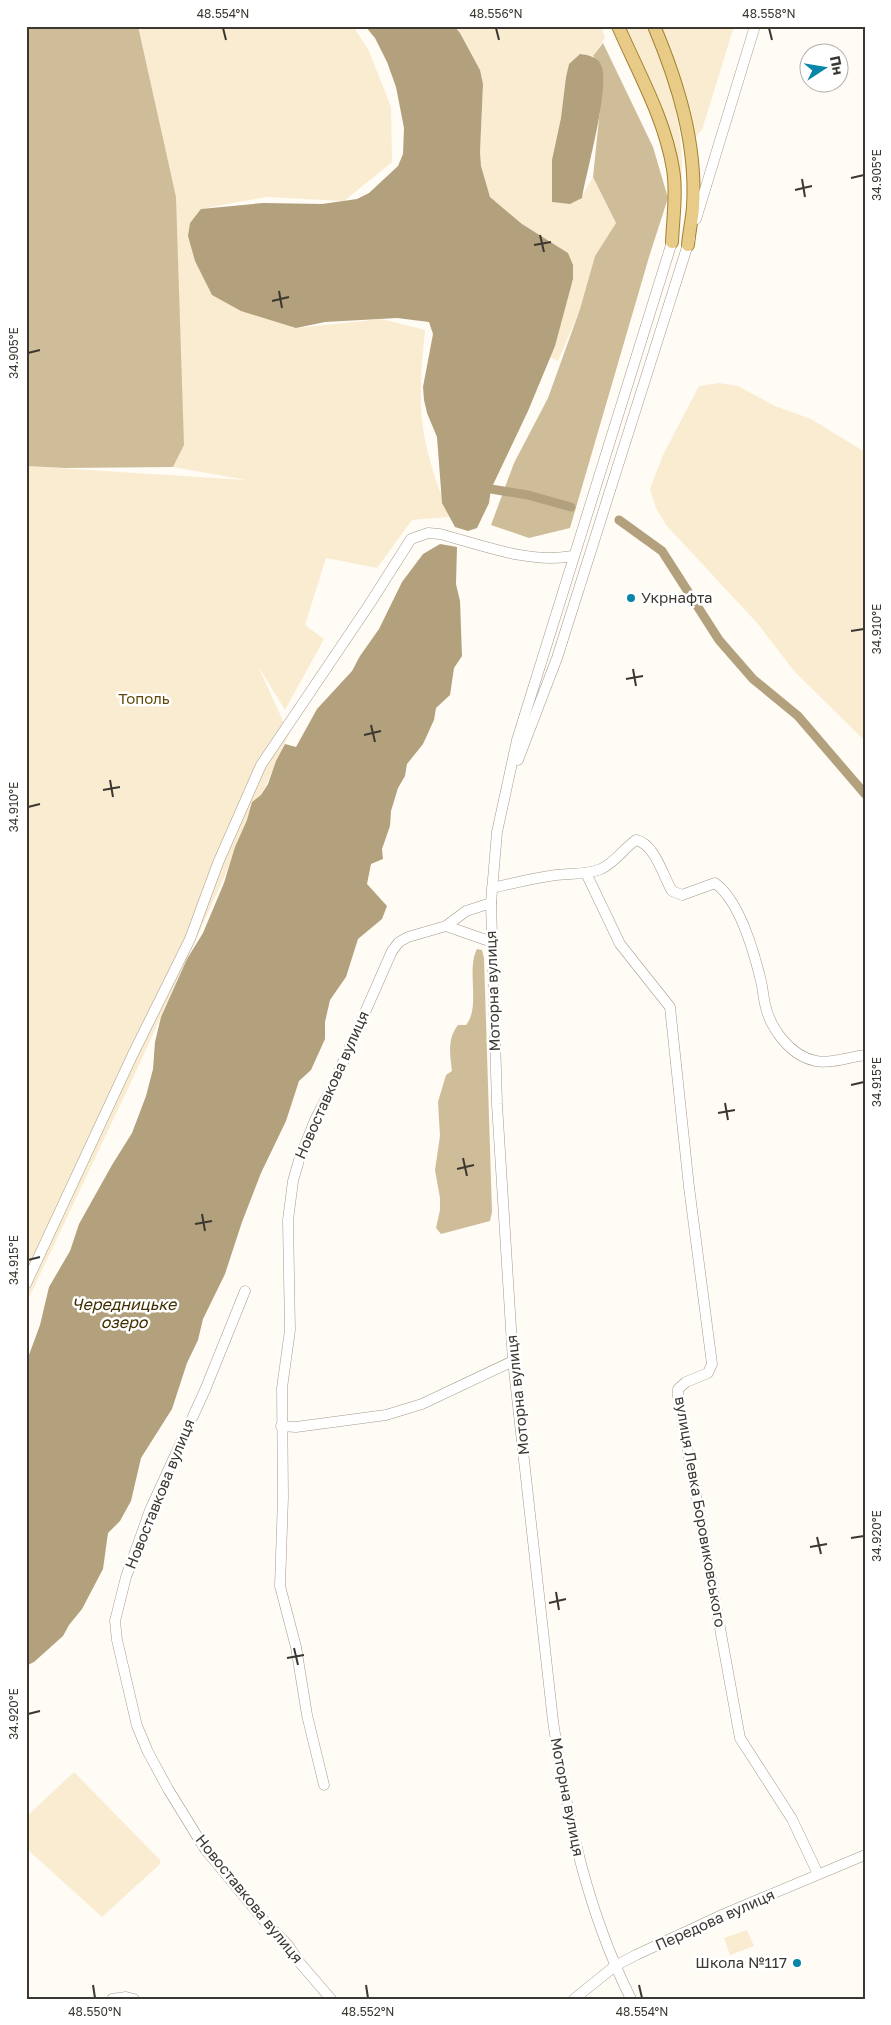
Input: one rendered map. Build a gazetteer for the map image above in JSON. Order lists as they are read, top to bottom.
{
  "streets": {
    "street": [
      "Моторна вулиця",
      "Новоставкова вулиця",
      "вулиця Левка Боровиковського",
      "Передова вулиця"
    ]
  },
  "crossings": [
    ["Моторна вулиця", "Новоставкова вулиця"],
    ["Моторна вулиця", "Передова вулиця"],
    ["вулиця Левка Боровиковського", "Передова вулиця"]
  ],
  "water": ["Чередницьке озеро"],
  "parks": ["Тополь"],
  "places": ["Укрнафта", "Школа №117"],
  "north": "right",
  "coordinates": [
    "48.554°N",
    "48.556°N",
    "48.558°N",
    "34.905°E",
    "34.910°E",
    "34.915°E",
    "34.920°E",
    "48.550°N",
    "48.552°N"
  ]
}
